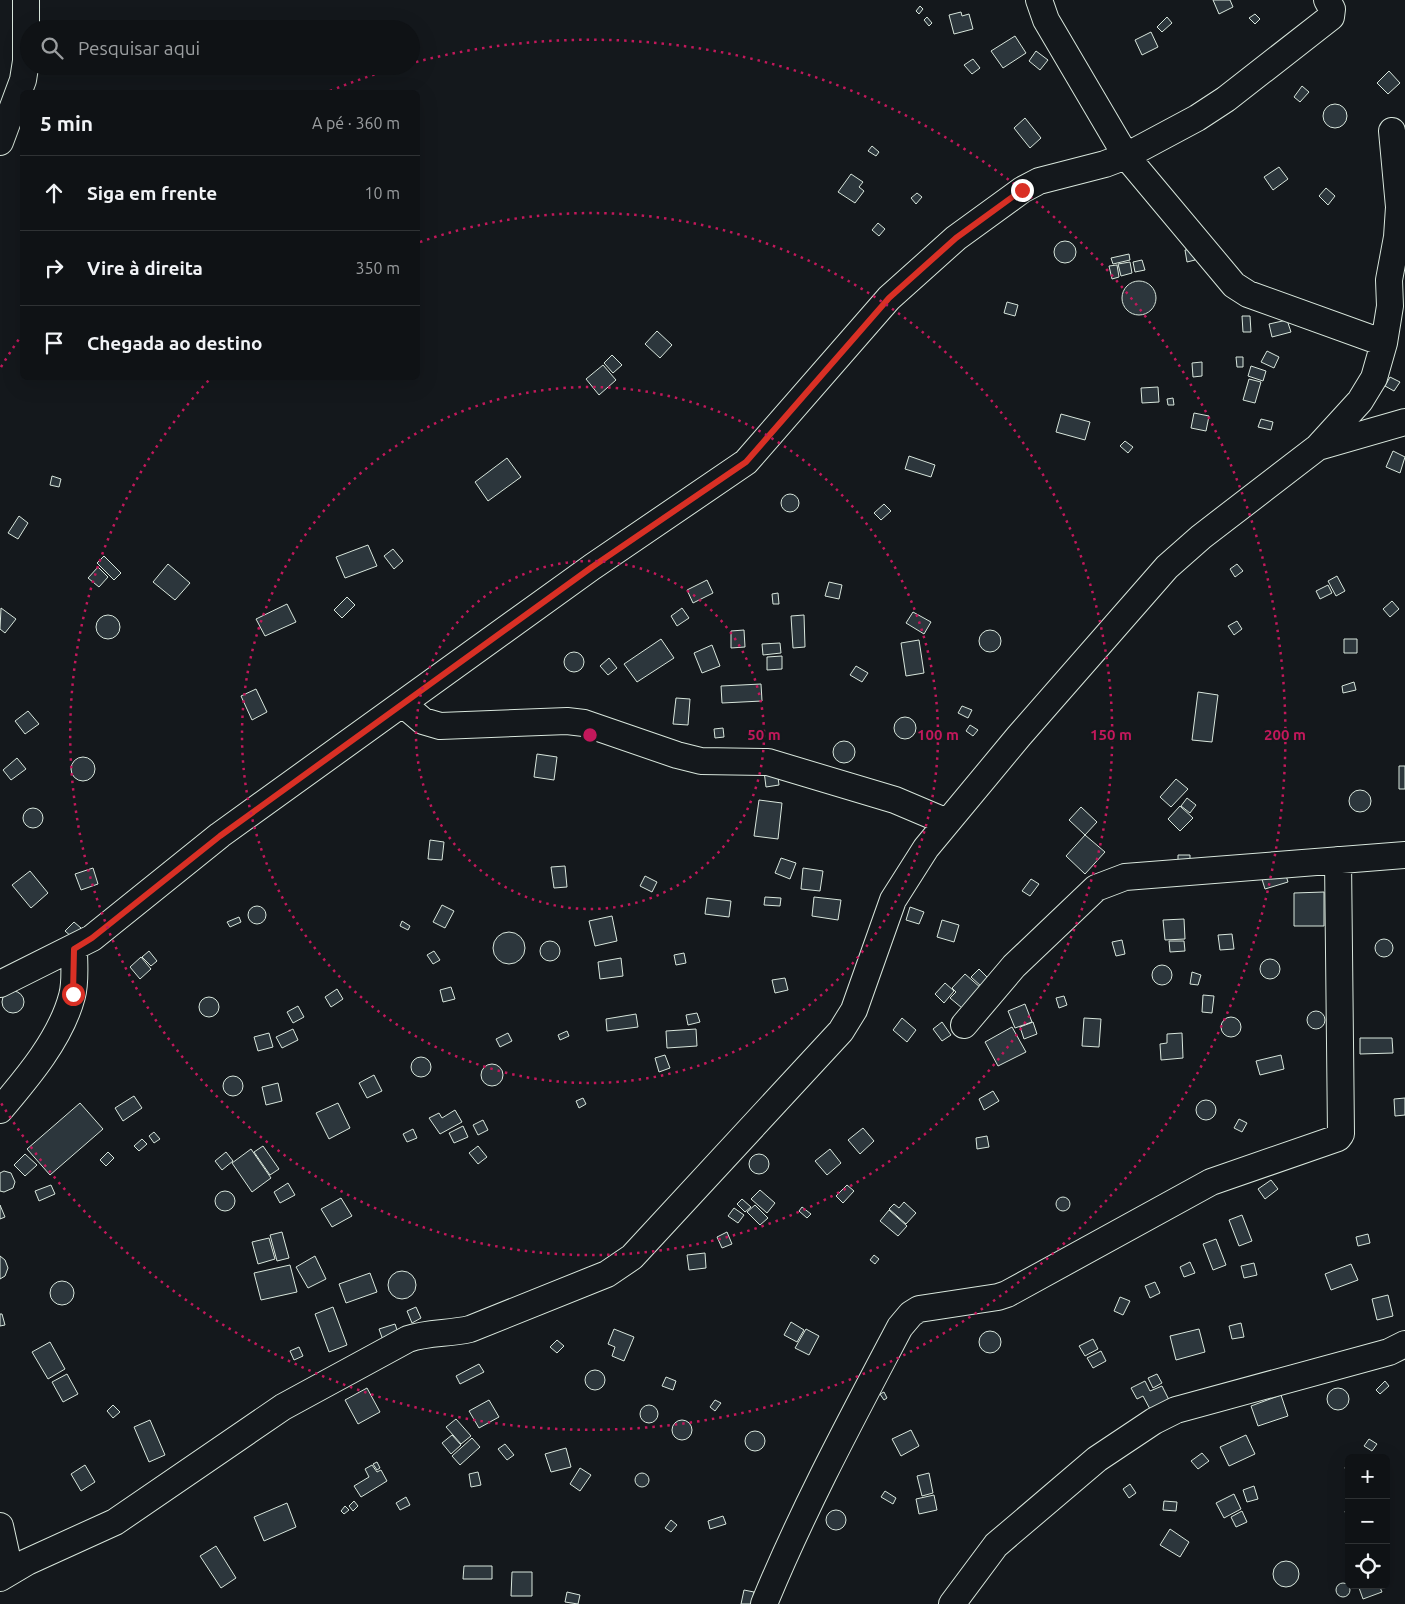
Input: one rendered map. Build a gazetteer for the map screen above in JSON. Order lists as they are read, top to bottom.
{
  "page": {
    "search": "Pesquisar aqui",
    "heading": ["5 min", "A pé · 360 m"],
    "list": [
      ["Siga em frente", "10 m"],
      ["Vire à direita", "350 m"],
      "Chegada ao destino"
    ],
    "map_buttons": ["+", "−"]
  },
  "rings": [
    "50 m",
    "100 m",
    "150 m",
    "200 m"
  ]
}
